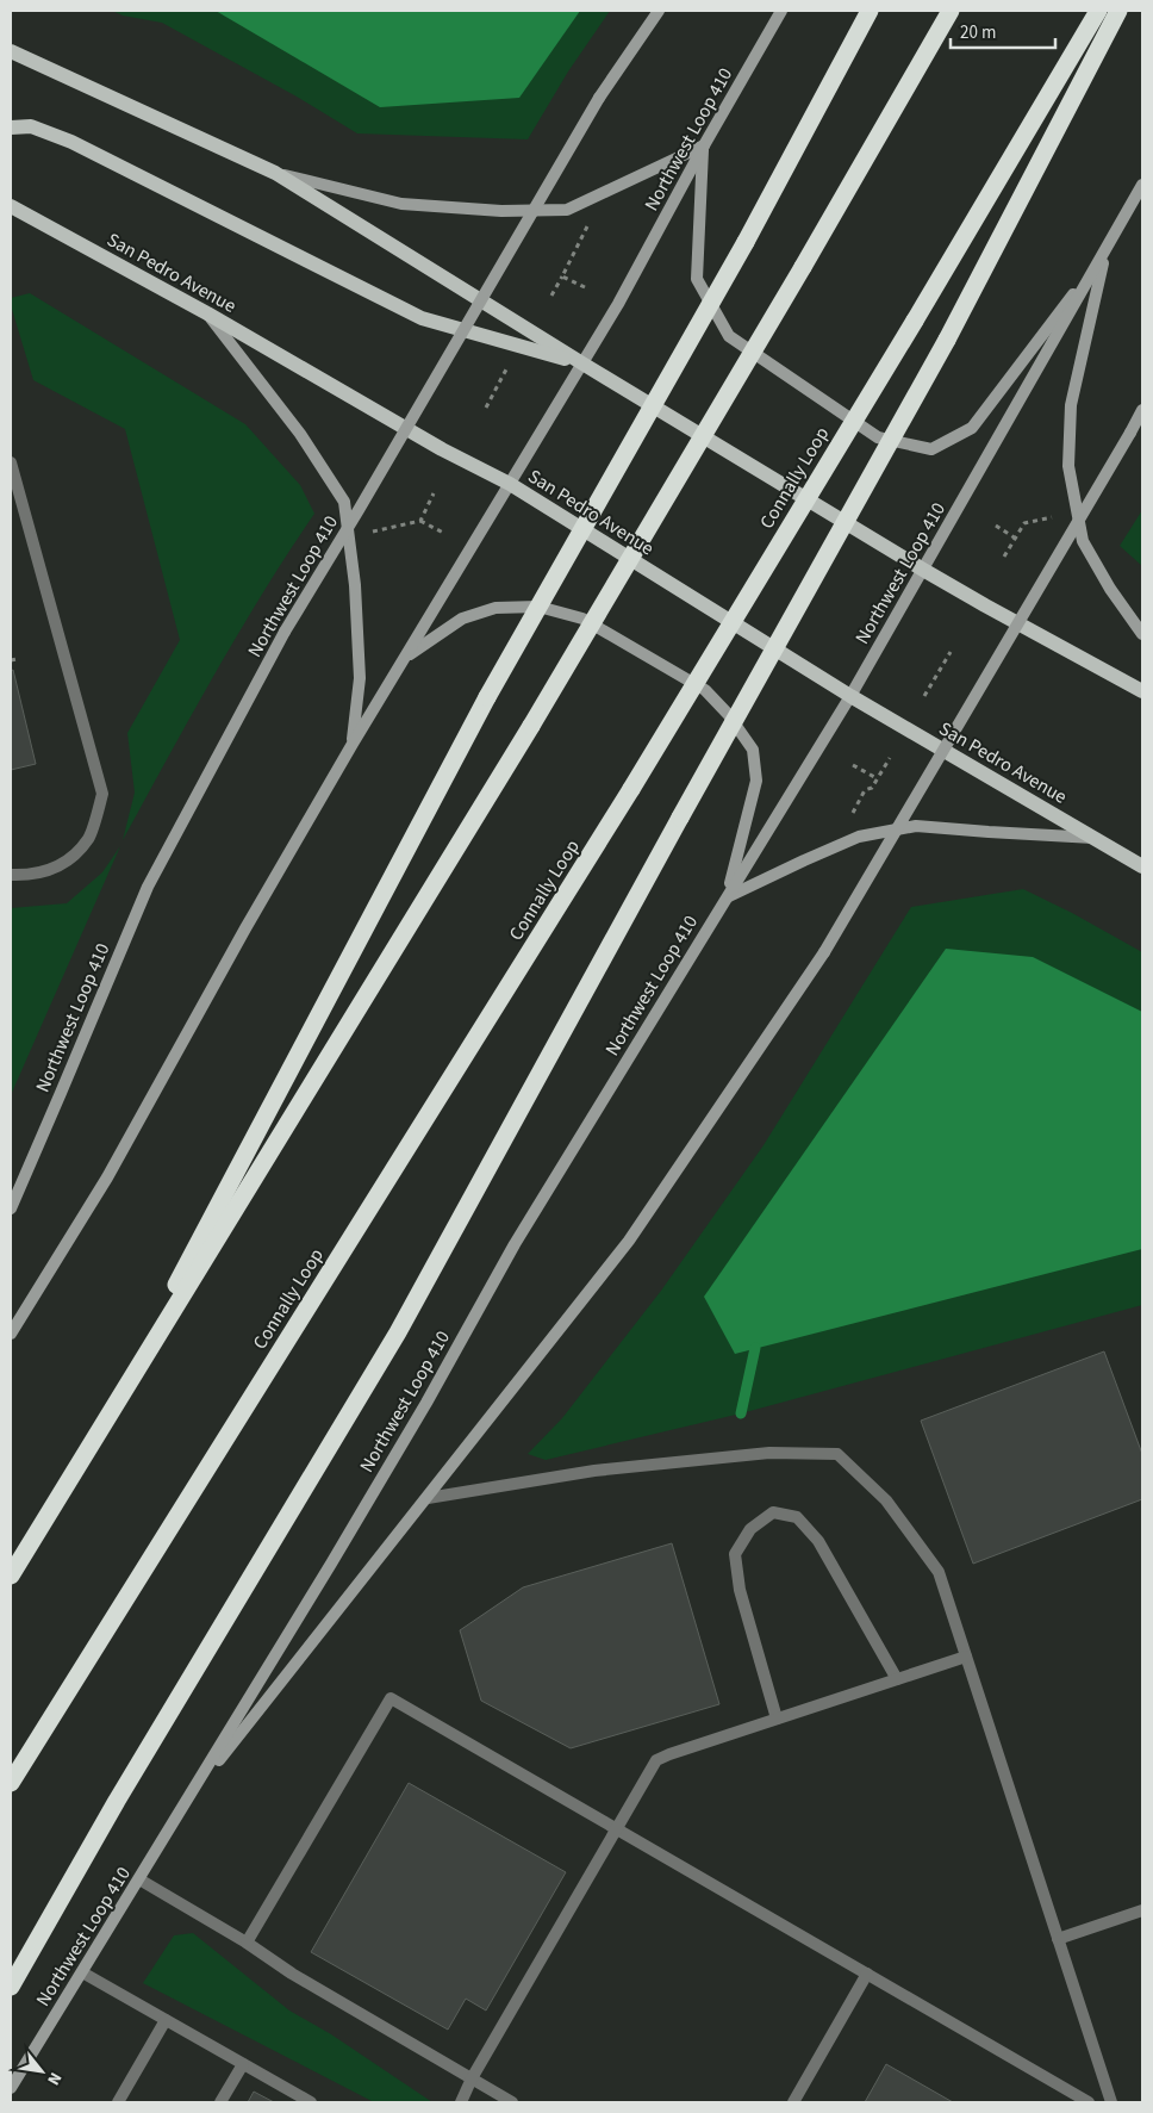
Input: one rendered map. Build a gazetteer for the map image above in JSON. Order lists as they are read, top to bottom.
{
  "streets": {
    "highway": ["Connally Loop"],
    "main road": ["Northwest Loop 410", "San Pedro Avenue"]
  },
  "crossings": [
    ["Northwest Loop 410", "San Pedro Avenue"]
  ],
  "scale_bar": "20 m",
  "north": "bottom right"
}
